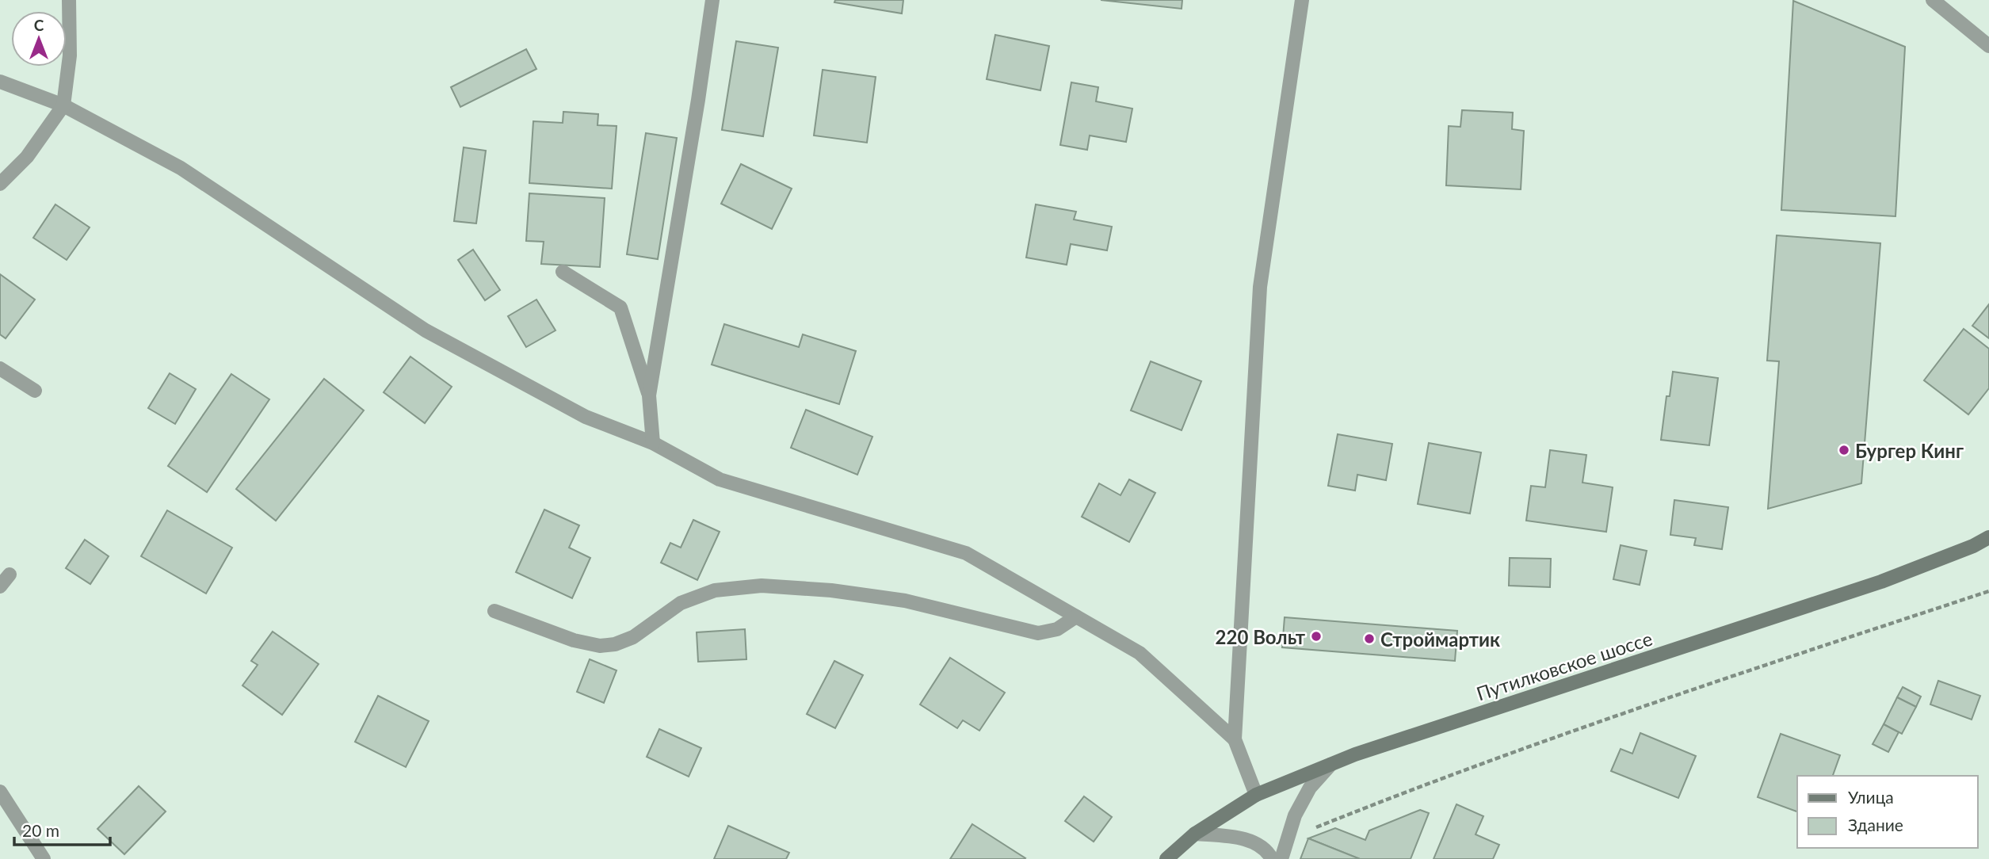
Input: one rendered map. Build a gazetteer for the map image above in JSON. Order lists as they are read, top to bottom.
{
  "streets": {
    "main road": ["Путилковское шоссе"]
  },
  "places": ["Бургер Кинг", "220 Вольт", "Строймартик"],
  "legend": ["Улица", "Здание"],
  "scale_bar": "20 m",
  "north": "top"
}
